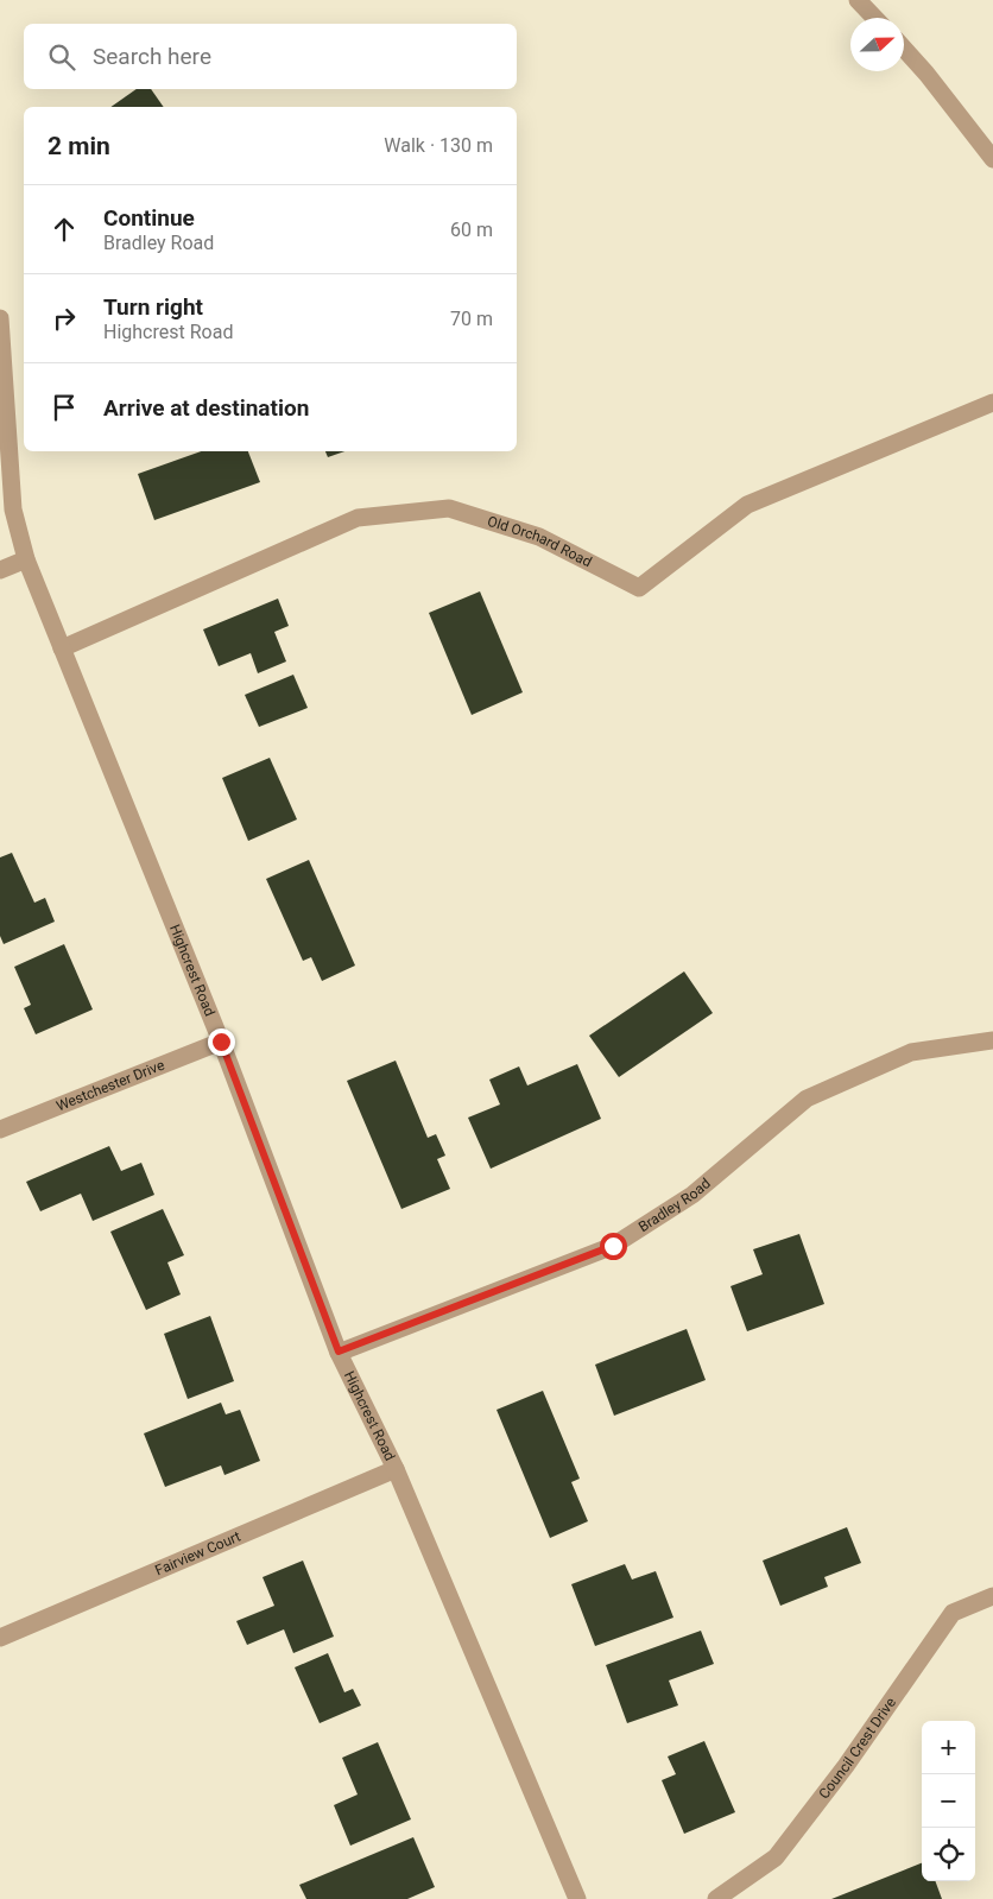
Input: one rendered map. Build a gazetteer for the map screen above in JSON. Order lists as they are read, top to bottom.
{
  "streets": {
    "street": [
      "Old Orchard Road",
      "Highcrest Road",
      "Westchester Drive",
      "Bradley Road",
      "Fairview Court",
      "Council Crest Drive"
    ]
  },
  "crossings": [
    ["Old Orchard Road", "Highcrest Road"],
    ["Highcrest Road", "Westchester Drive"],
    ["Highcrest Road", "Bradley Road"],
    ["Highcrest Road", "Fairview Court"]
  ],
  "north": "right",
  "page": {
    "search": "Search here",
    "heading": ["2 min", "Walk · 130 m"],
    "list": [
      ["Continue", "Bradley Road", "60 m"],
      ["Turn right", "Highcrest Road", "70 m"],
      "Arrive at destination"
    ],
    "map_buttons": ["+", "−"]
  }
}
